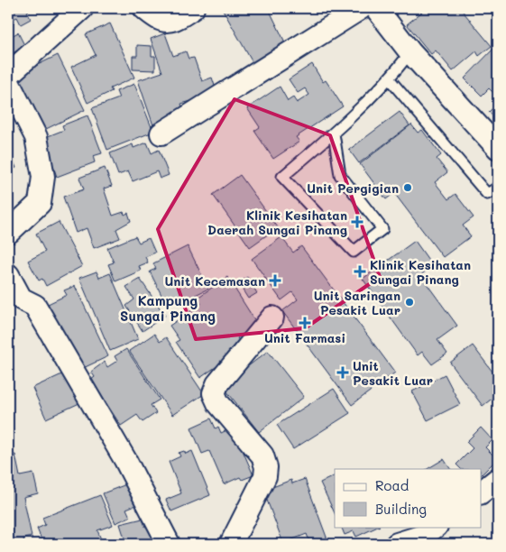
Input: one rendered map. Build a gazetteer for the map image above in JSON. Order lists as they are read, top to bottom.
{
  "districts": ["Kampung Sungai Pinang"],
  "places": {
    "other": ["Unit Pergigian", "Unit Saringan Pesakit Luar"],
    "health": [
      "Klinik Kesihatan Daerah Sungai Pinang",
      "Klinik Kesihatan Sungai Pinang",
      "Unit Kecemasan",
      "Unit Farmasi",
      "Unit Pesakit Luar"
    ]
  },
  "legend": ["Road", "Building"]
}
